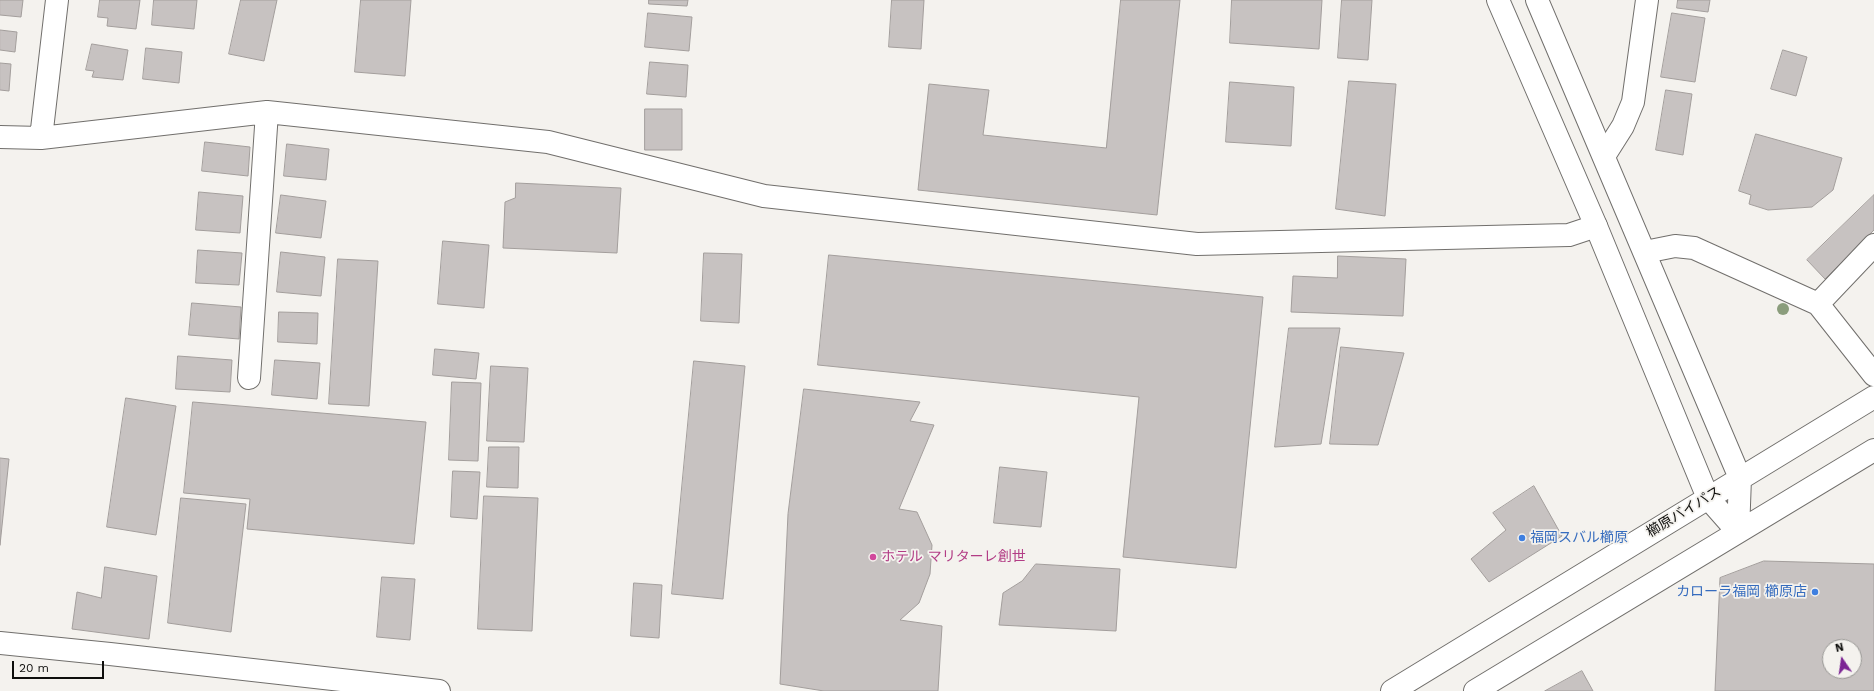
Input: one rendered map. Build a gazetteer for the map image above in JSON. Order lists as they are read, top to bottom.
{
  "streets": {
    "street": ["櫛原バイパス"]
  },
  "places": ["福岡スバル櫛原", "ホテル マリターレ創世", "カローラ福岡 櫛原店"],
  "scale_bar": "20 m",
  "north": "top"
}
